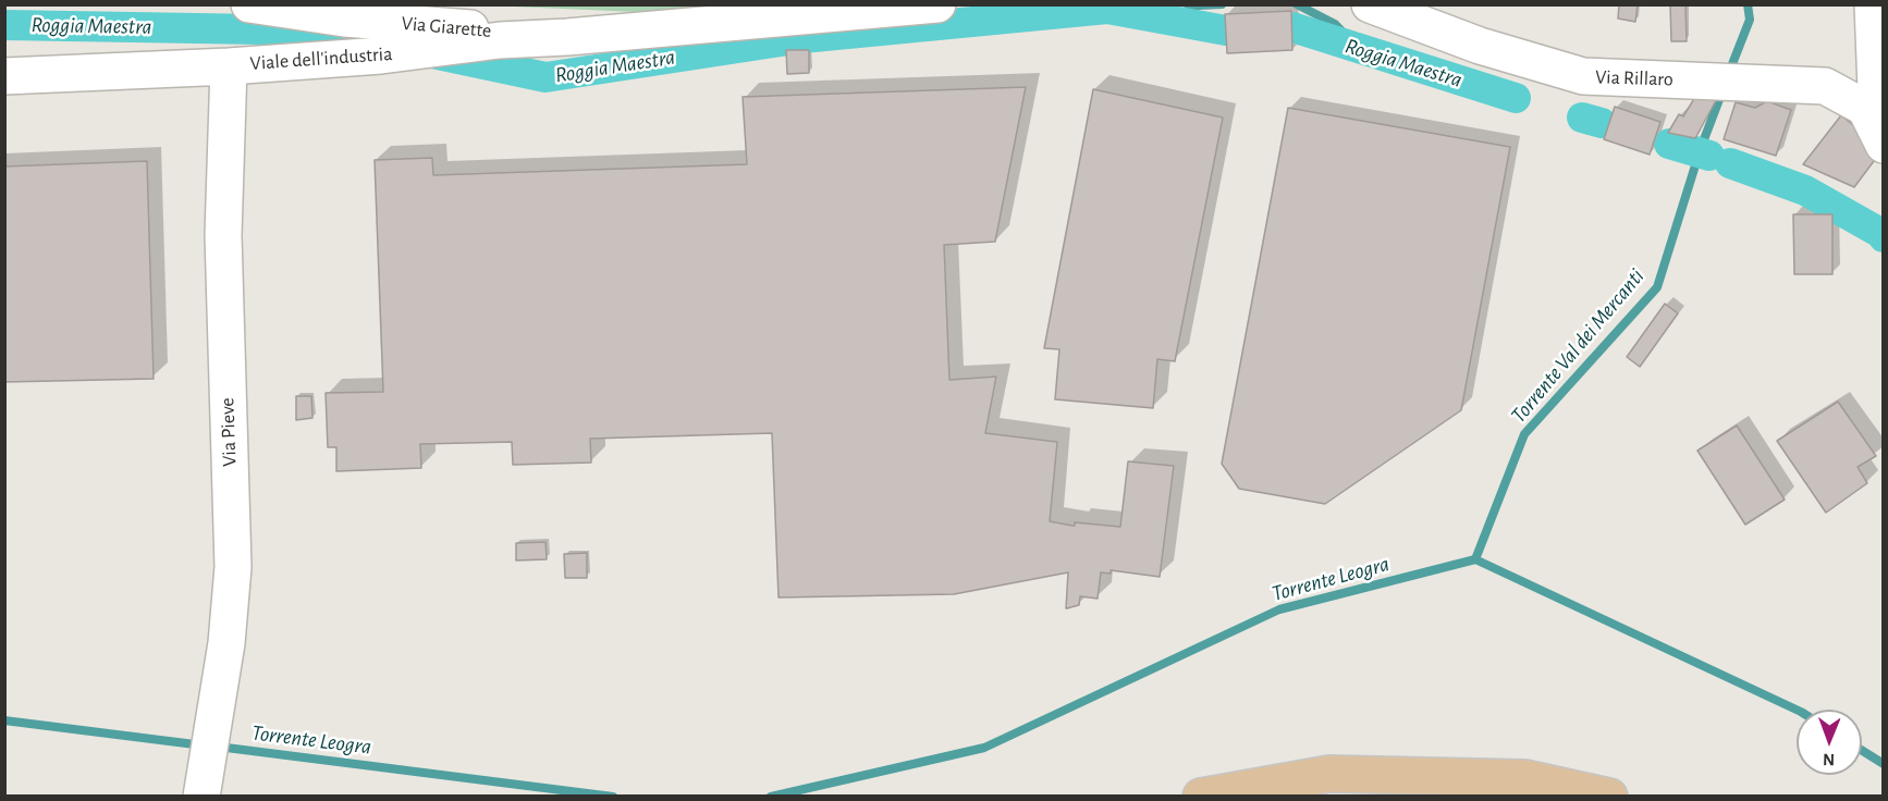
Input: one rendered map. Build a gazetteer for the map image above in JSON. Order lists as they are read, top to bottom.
{
  "streets": {
    "street": [
      "Via Giarette",
      "Viale dell'industria",
      "Via Rillaro",
      "Via Pieve"
    ]
  },
  "crossings": [
    ["Via Giarette", "Viale dell'industria"],
    ["Viale dell'industria", "Via Pieve"]
  ],
  "water": ["Roggia Maestra", "Torrente Val dei Mercanti", "Torrente Leogra"],
  "north": "bottom"
}
